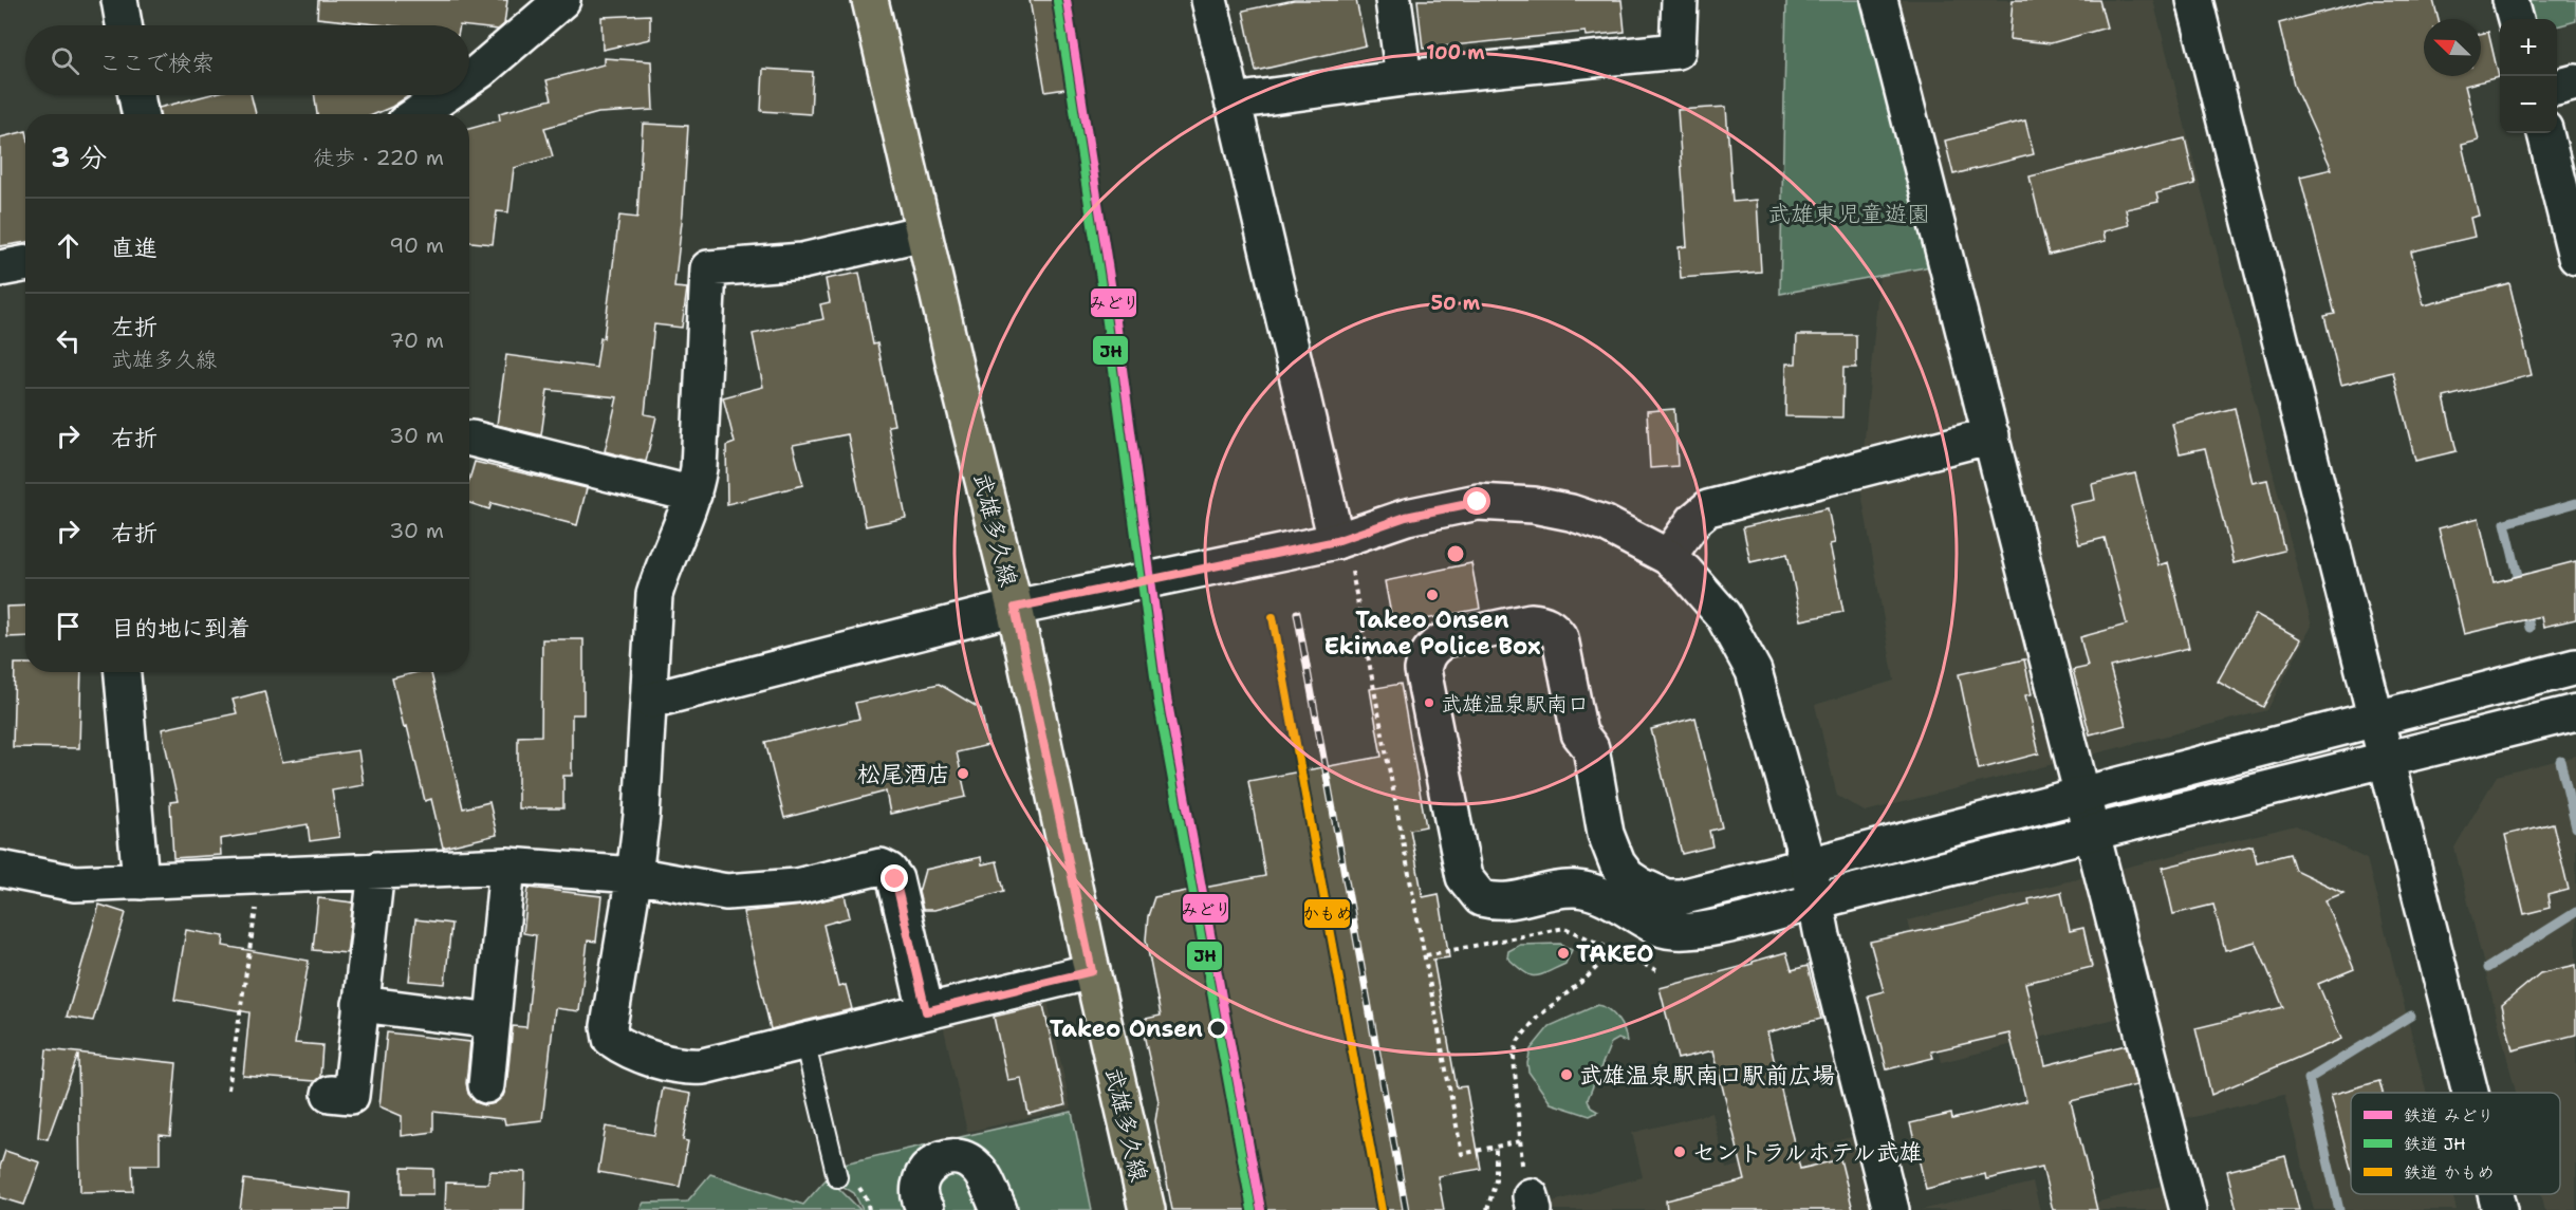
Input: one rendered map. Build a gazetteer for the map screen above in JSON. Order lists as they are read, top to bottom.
{
  "streets": {
    "main road": ["武雄多久線"]
  },
  "parks": ["武雄東児童遊園"],
  "places": [
    "Takeo Onsen Ekimae Police Box",
    "武雄温泉駅南口",
    "松尾酒店",
    "TAKEO",
    "Takeo Onsen",
    "武雄温泉駅南口駅前広場",
    "セントラルホテル武雄"
  ],
  "lines": ["rail line みどり", "rail line JH", "rail line かもめ"],
  "legend": ["鉄道 みどり", "鉄道 JH", "鉄道 かもめ"],
  "north": "top left",
  "page": {
    "map_buttons": ["+", "−"],
    "search": "ここで検索",
    "heading": ["3 分", "徒歩 · 220 m"],
    "list": [
      ["直進", "90 m"],
      ["左折", "武雄多久線", "70 m"],
      ["右折", "30 m"],
      ["右折", "30 m"],
      "目的地に到着"
    ]
  },
  "rings": ["100 m", "50 m"]
}
